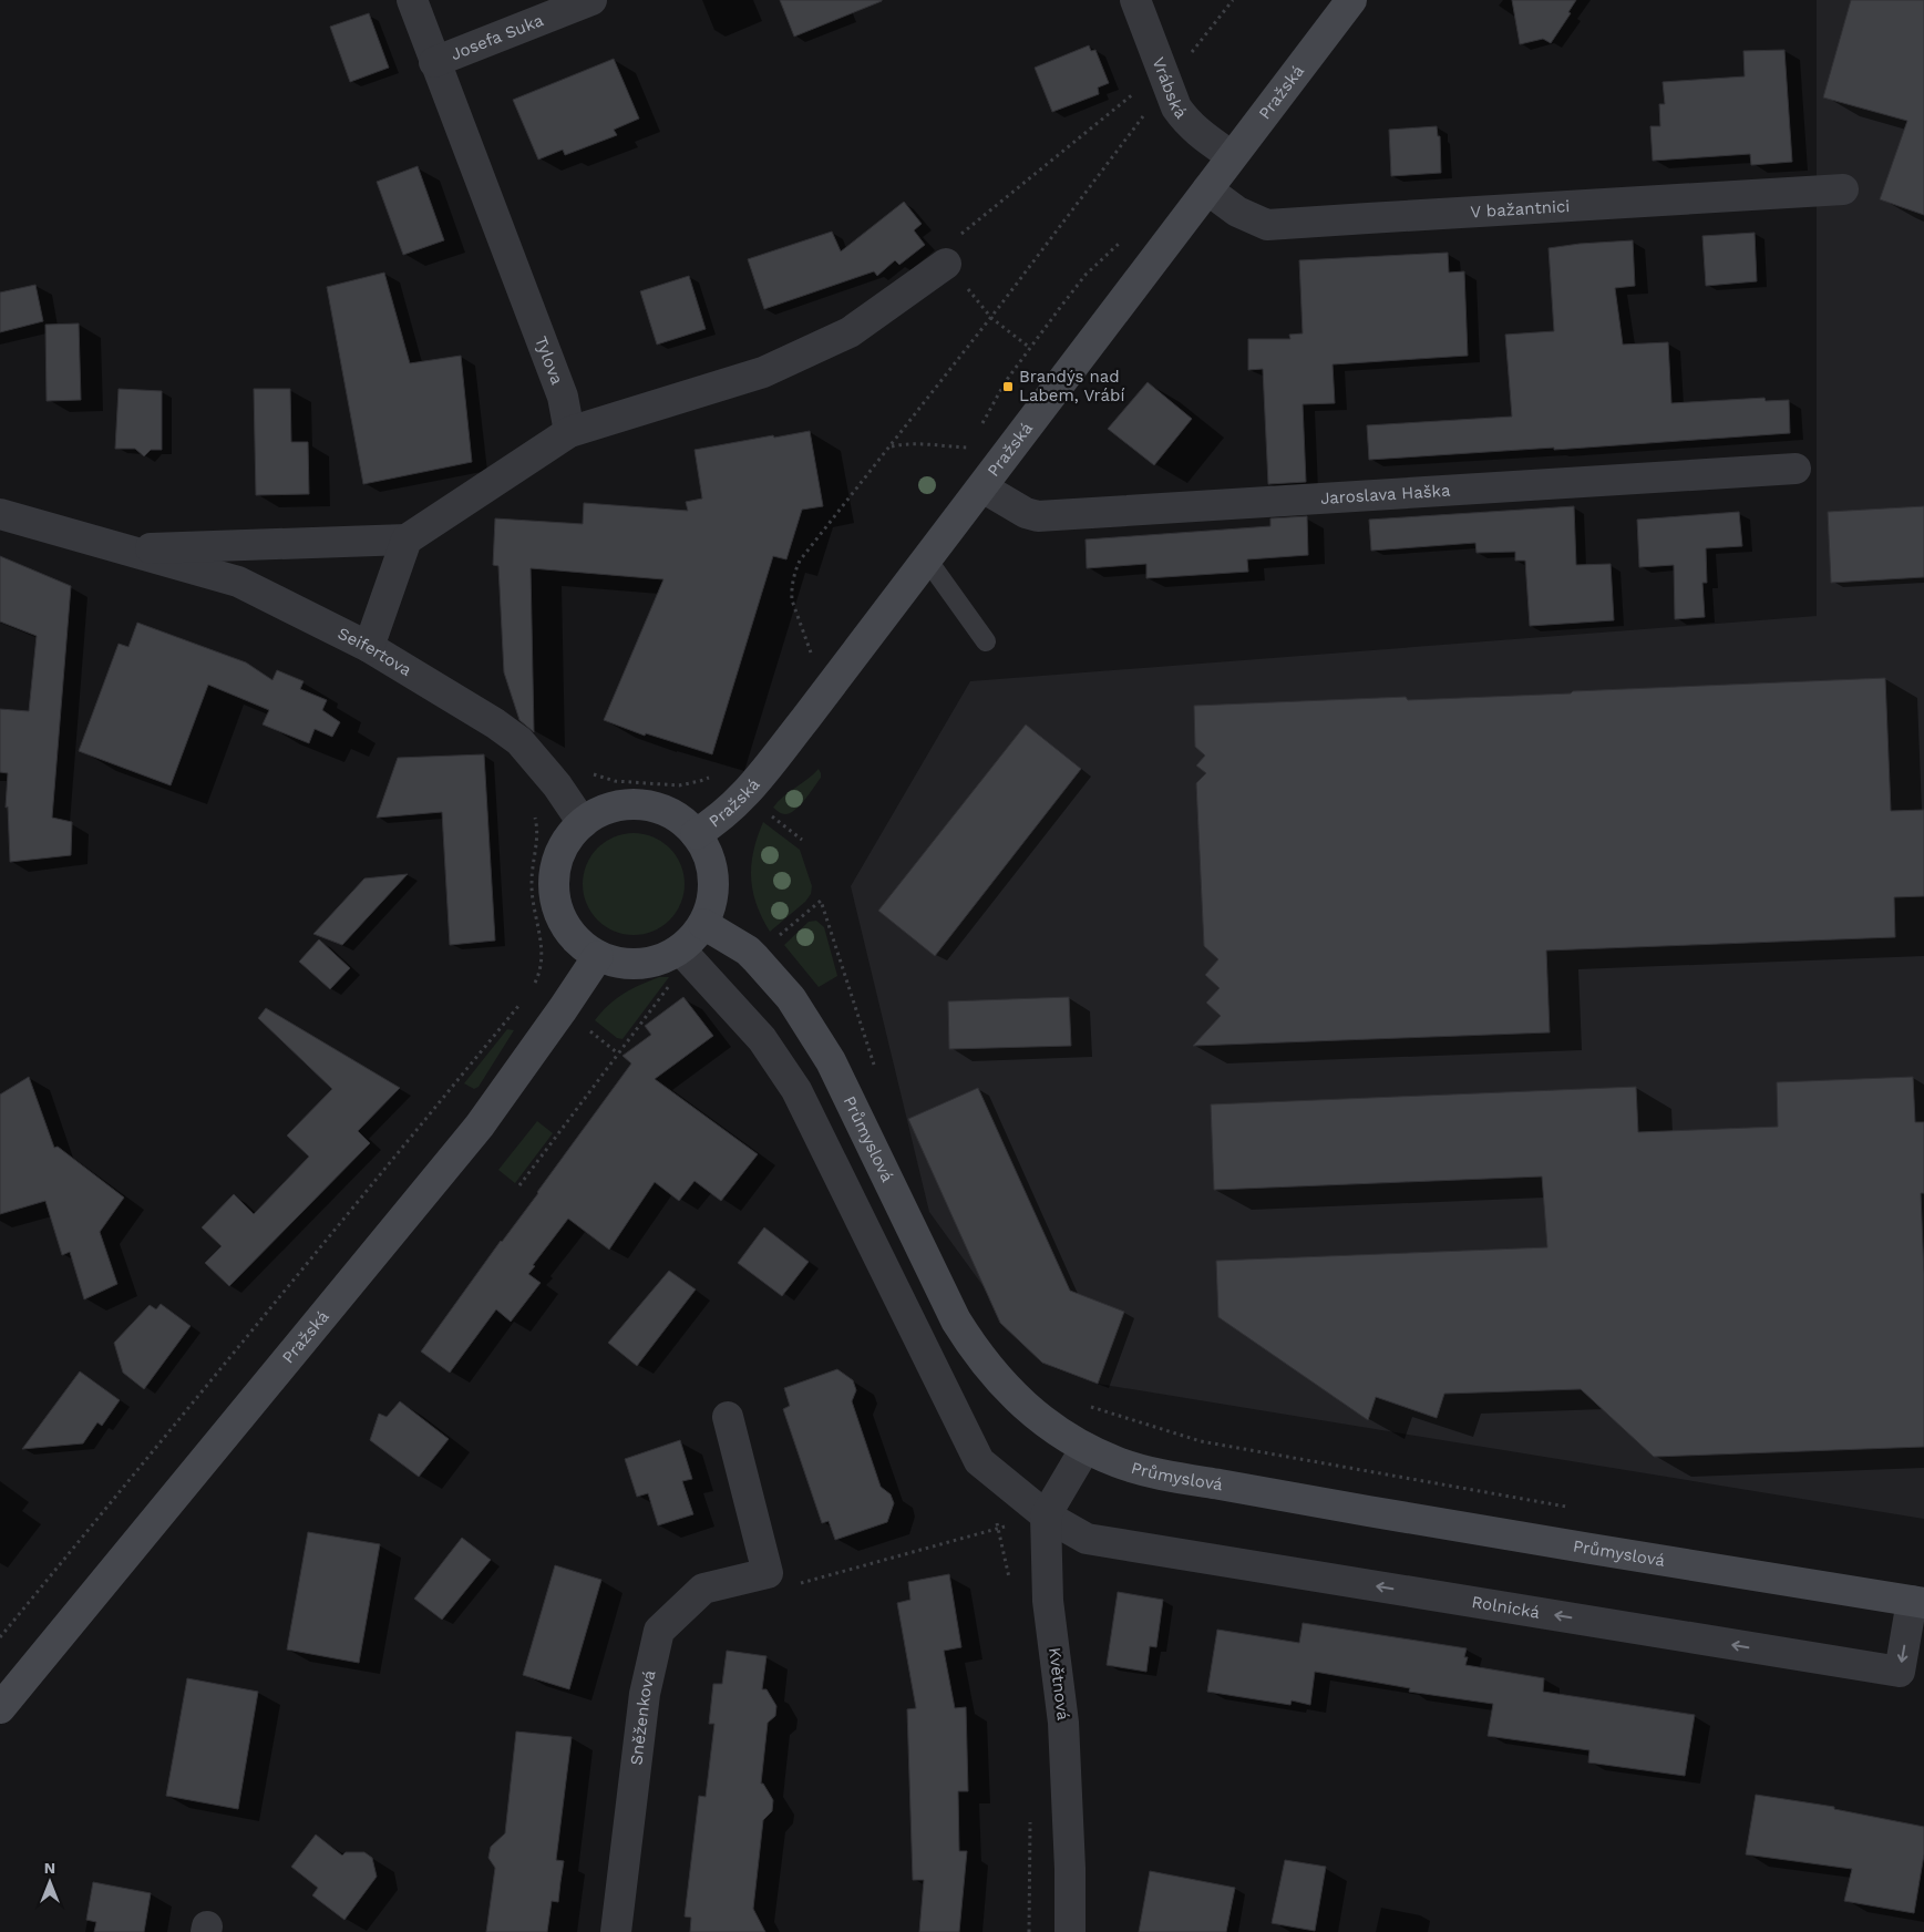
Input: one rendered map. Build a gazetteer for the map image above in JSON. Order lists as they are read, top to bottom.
{
  "streets": {
    "main road": ["Pražská", "Průmyslová"],
    "street": [
      "Josefa Suka",
      "Vrábská",
      "V bažantnici",
      "Tylova",
      "Jaroslava Haška",
      "Seifertova",
      "Rolnická",
      "Květnová",
      "Sněženková"
    ]
  },
  "crossings": [
    ["Josefa Suka", "Tylova"],
    ["Vrábská", "Pražská"],
    ["Pražská", "V bažantnici"],
    ["Pražská", "Jaroslava Haška"],
    ["Pražská", "Seifertova"],
    ["Pražská", "Průmyslová"],
    ["Seifertova", "Průmyslová"],
    ["Průmyslová", "Rolnická"],
    ["Rolnická", "Květnová"]
  ],
  "one_way": ["Rolnická"],
  "places": {
    "transit": ["Brandýs nad Labem, Vrábí"]
  },
  "north": "top"
}
